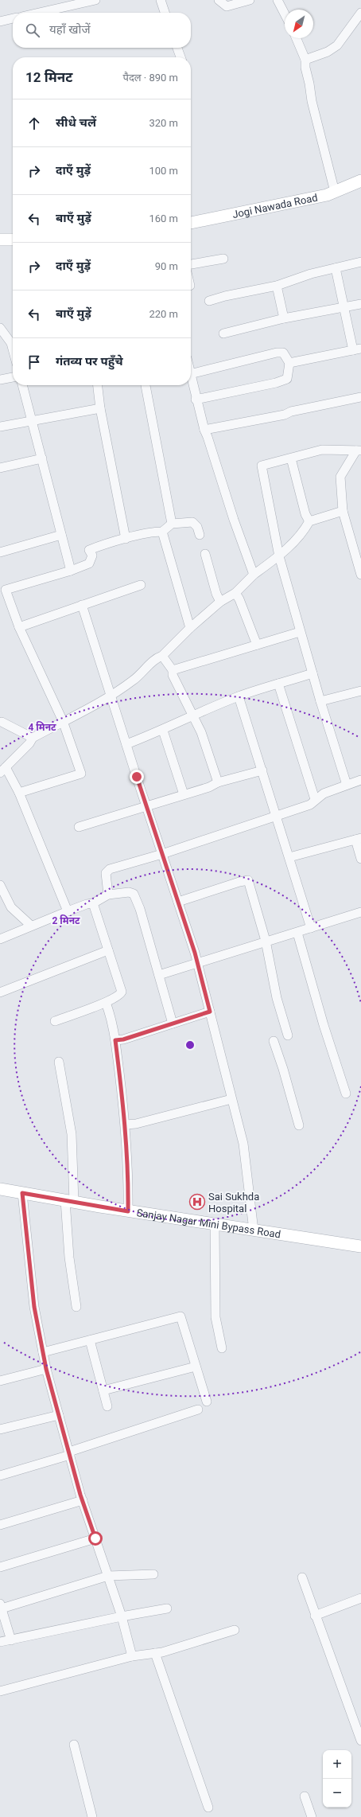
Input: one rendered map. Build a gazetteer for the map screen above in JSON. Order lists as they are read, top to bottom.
{
  "streets": {
    "street": ["Jogi Nawada Road", "Sanjay Nagar Mini Bypass Road"]
  },
  "places": {
    "hospital": ["Sai Sukhda Hospital"]
  },
  "north": "bottom left",
  "page": {
    "search": "यहाँ खोजें",
    "heading": ["12 मिनट", "पैदल · 890 m"],
    "list": [
      ["सीधे चलें", "320 m"],
      ["दाएँ मुड़ें", "100 m"],
      ["बाएँ मुड़ें", "160 m"],
      ["दाएँ मुड़ें", "90 m"],
      ["बाएँ मुड़ें", "220 m"],
      "गंतव्य पर पहुँचे"
    ],
    "map_buttons": ["+", "−"]
  },
  "rings": ["4 मिनट", "2 मिनट"]
}
